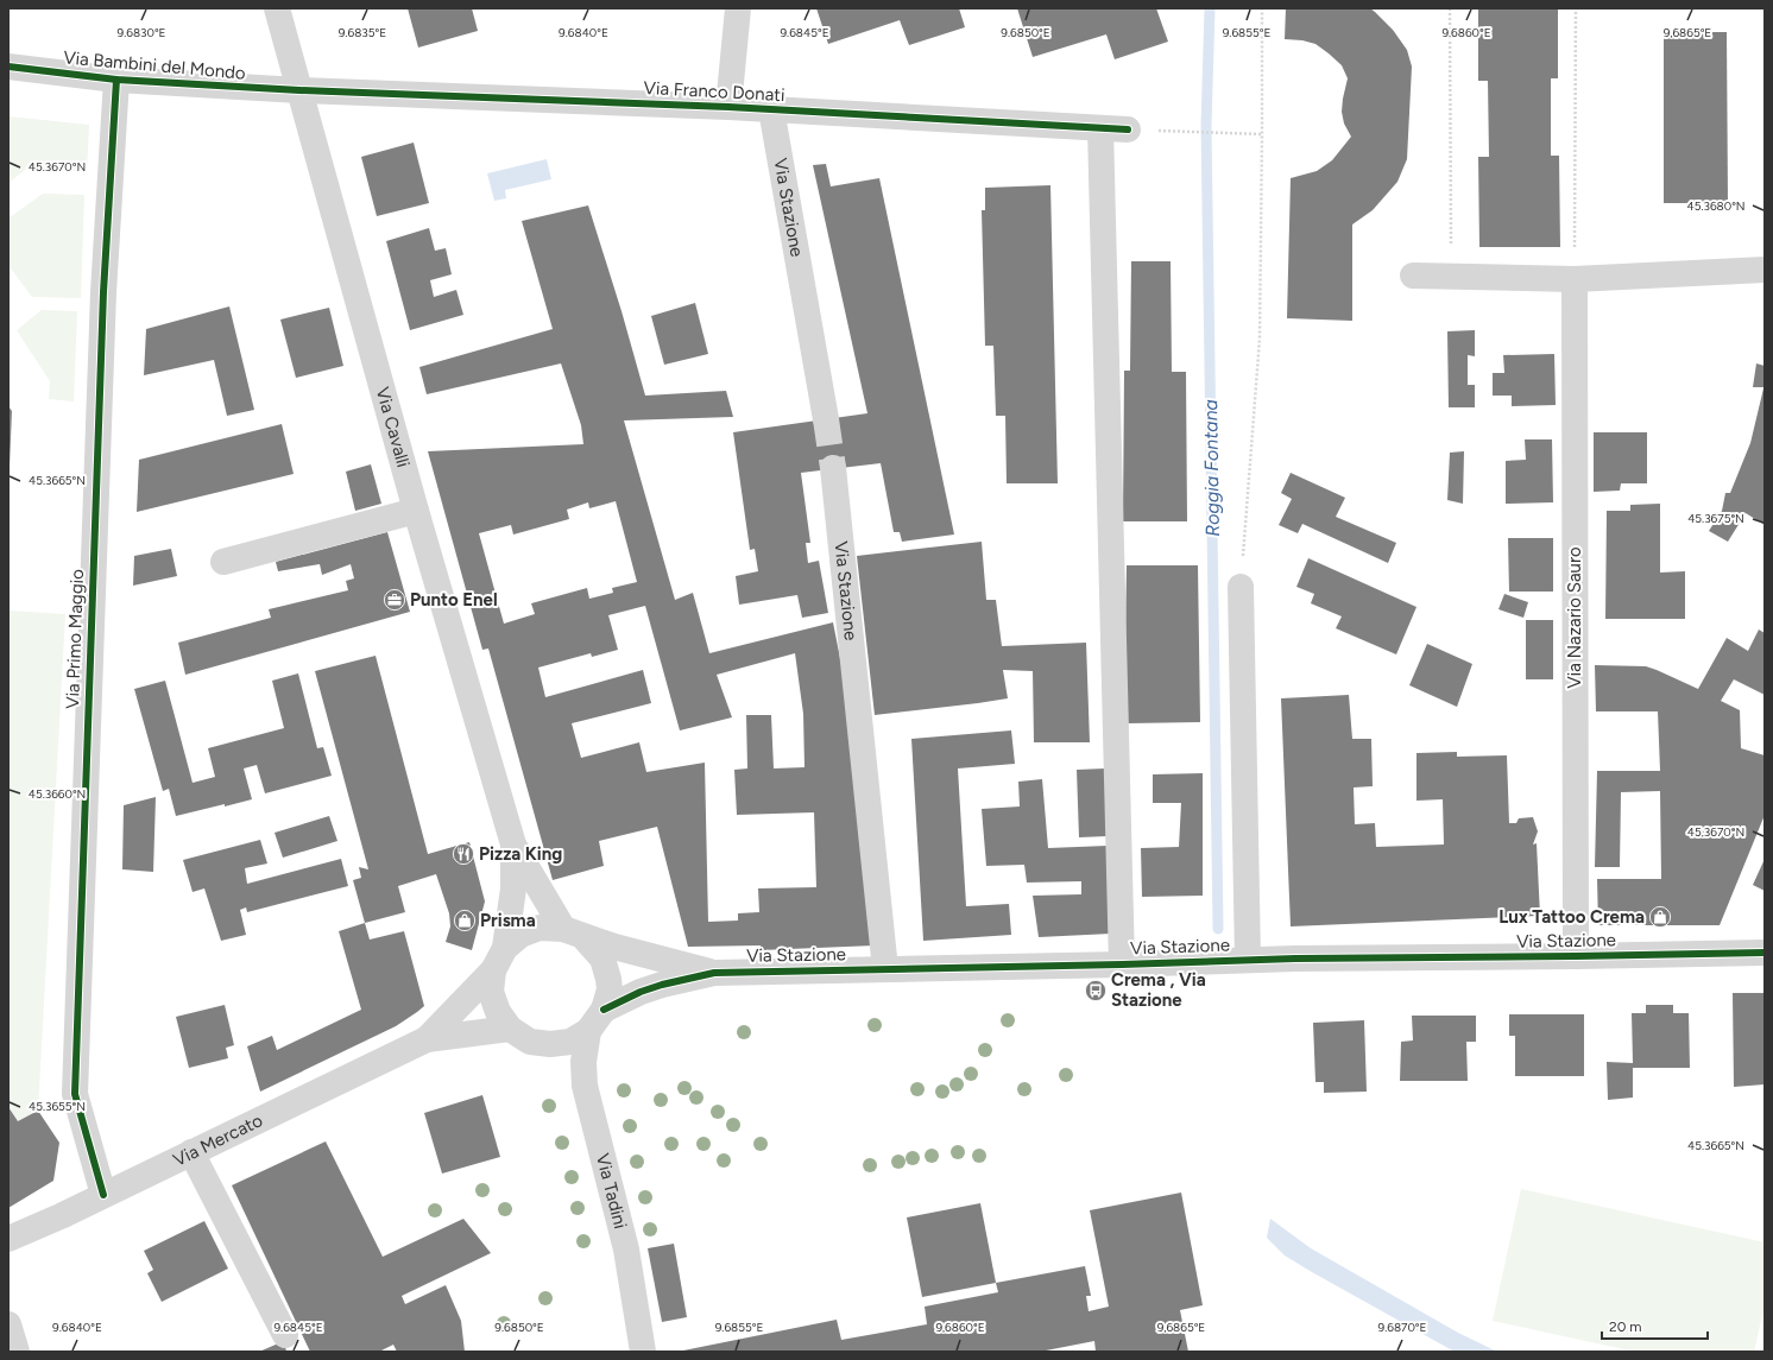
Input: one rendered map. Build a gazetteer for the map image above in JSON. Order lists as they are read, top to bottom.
{
  "streets": {
    "street": [
      "Via Bambini del Mondo",
      "Via Franco Donati",
      "Via Stazione",
      "Via Cavalli",
      "Via Nazario Sauro",
      "Via Primo Maggio",
      "Via Mercato",
      "Via Tadini"
    ]
  },
  "crossings": [
    ["Via Bambini del Mondo", "Via Franco Donati"],
    ["Via Bambini del Mondo", "Via Cavalli"],
    ["Via Bambini del Mondo", "Via Primo Maggio"],
    ["Via Franco Donati", "Via Stazione"],
    ["Via Franco Donati", "Via Cavalli"],
    ["Via Stazione", "Via Cavalli"],
    ["Via Stazione", "Via Nazario Sauro"],
    ["Via Stazione", "Via Mercato"],
    ["Via Stazione", "Via Tadini"],
    ["Via Cavalli", "Via Mercato"],
    ["Via Cavalli", "Via Tadini"],
    ["Via Primo Maggio", "Via Mercato"],
    ["Via Mercato", "Via Tadini"]
  ],
  "water": ["Roggia Fontana"],
  "places": {
    "office": ["Punto Enel"],
    "restaurant": ["Pizza King"],
    "shop": ["Lux Tattoo Crema", "Prisma"],
    "bus stop": ["Crema , Via Stazione"]
  },
  "scale_bar": "20 m",
  "coordinates": [
    "9.6840°E",
    "9.6845°E",
    "9.6855°E",
    "9.6865°E",
    "9.6830°E",
    "9.6835°E",
    "9.6850°E",
    "9.6860°E",
    "45.3670°N",
    "45.3680°N",
    "45.3665°N",
    "45.3675°N",
    "45.3660°N",
    "45.3655°N",
    "9.6870°E"
  ]
}
